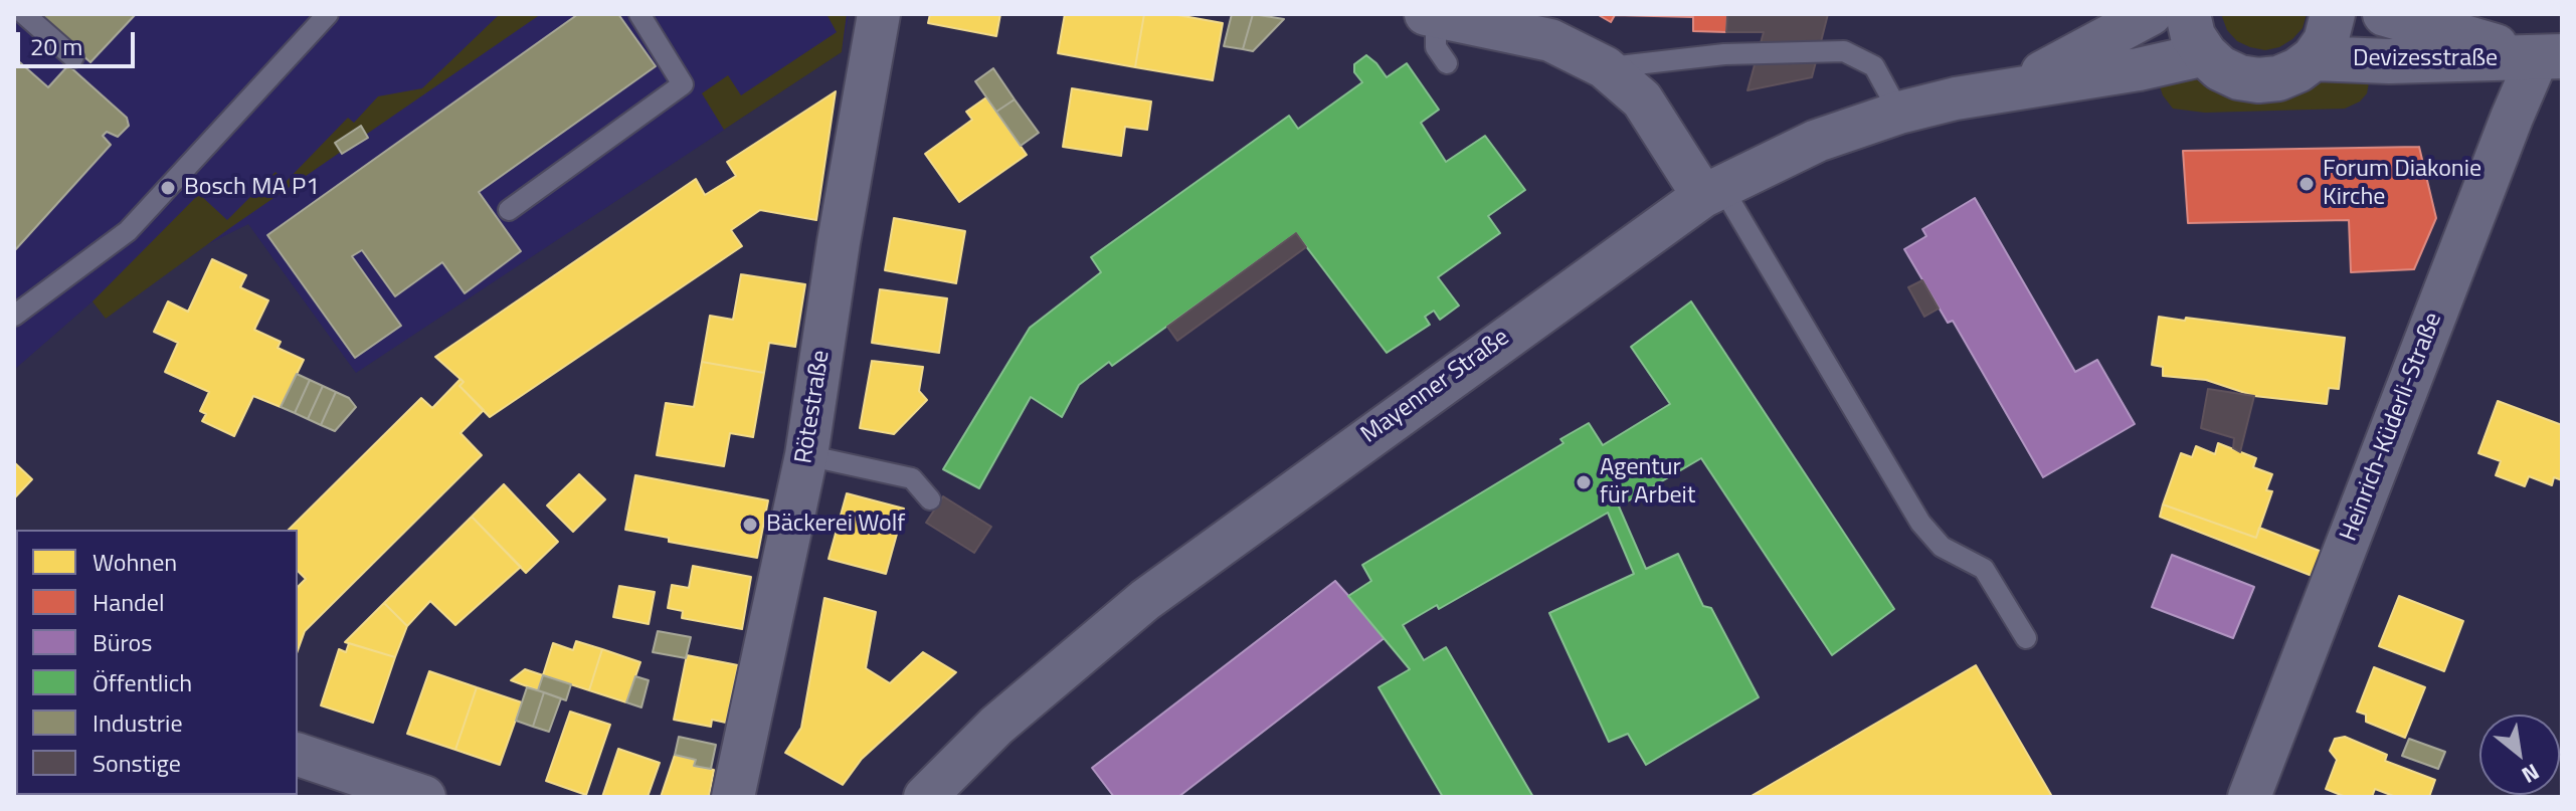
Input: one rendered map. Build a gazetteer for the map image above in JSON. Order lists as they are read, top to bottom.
{
  "streets": {
    "street": [
      "Devizesstraße",
      "Mayenner Straße",
      "Rötestraße",
      "Heinrich-Küderli-Straße"
    ]
  },
  "crossings": [
    ["Devizesstraße", "Heinrich-Küderli-Straße"]
  ],
  "places": [
    "Forum Diakonie Kirche",
    "Bosch MA P1",
    "Agentur für Arbeit",
    "Bäckerei Wolf"
  ],
  "legend": [
    "Wohnen",
    "Handel",
    "Büros",
    "Öffentlich",
    "Industrie",
    "Sonstige"
  ],
  "scale_bar": "20 m",
  "north": "bottom right"
}
